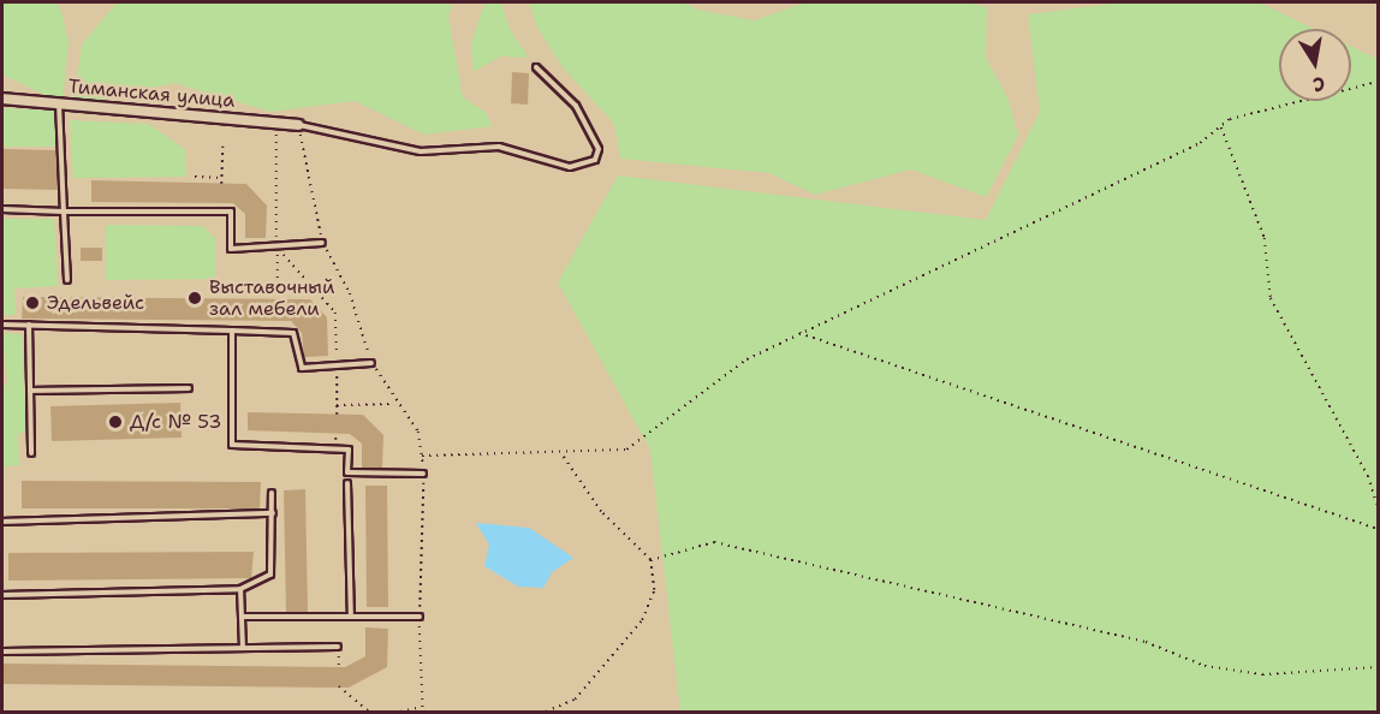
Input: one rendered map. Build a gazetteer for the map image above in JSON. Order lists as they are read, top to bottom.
{
  "streets": {
    "street": ["Тиманская улица"]
  },
  "places": ["Выставочный зал мебели", "Эдельвейс", "Д/с № 53"],
  "north": "bottom"
}
